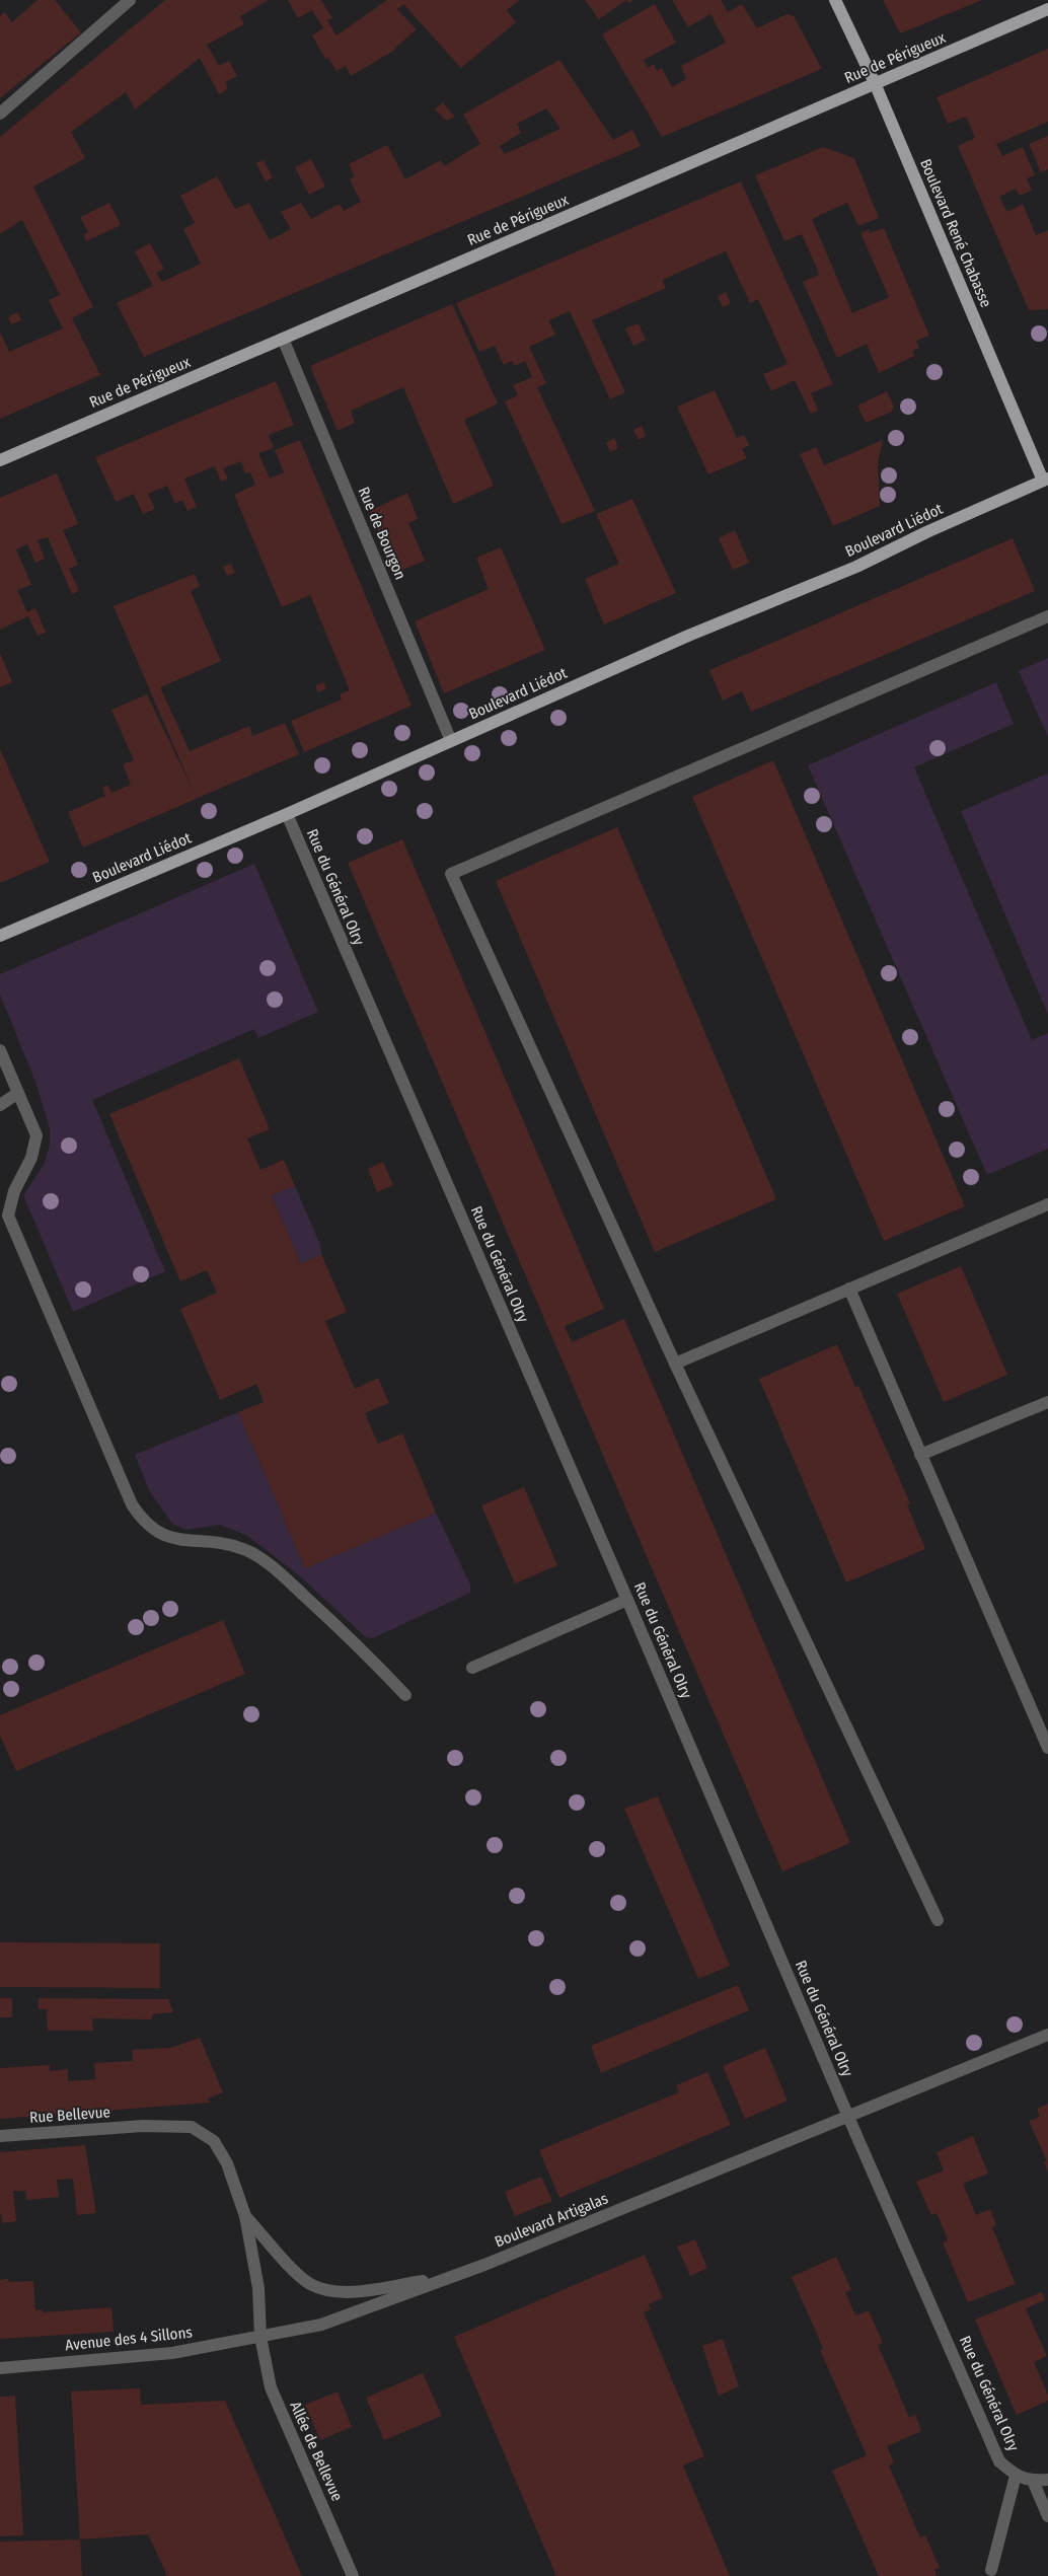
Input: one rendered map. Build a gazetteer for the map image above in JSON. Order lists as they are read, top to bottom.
{
  "streets": {
    "main road": ["Rue de Périgueux", "Boulevard René Chabasse", "Boulevard Liédot"],
    "street": [
      "Rue de Bourgon",
      "Rue du Général Olry",
      "Rue Bellevue",
      "Boulevard Artigalas",
      "Avenue des 4 Sillons",
      "Allée de Bellevue"
    ]
  },
  "crossings": [
    ["Rue de Périgueux", "Boulevard René Chabasse"],
    ["Rue de Périgueux", "Rue de Bourgon"],
    ["Boulevard René Chabasse", "Boulevard Liédot"],
    ["Boulevard Liédot", "Rue de Bourgon"],
    ["Boulevard Liédot", "Rue du Général Olry"],
    ["Rue du Général Olry", "Boulevard Artigalas"],
    ["Rue Bellevue", "Allée de Bellevue"],
    ["Boulevard Artigalas", "Avenue des 4 Sillons"],
    ["Boulevard Artigalas", "Allée de Bellevue"],
    ["Avenue des 4 Sillons", "Allée de Bellevue"]
  ]
}
